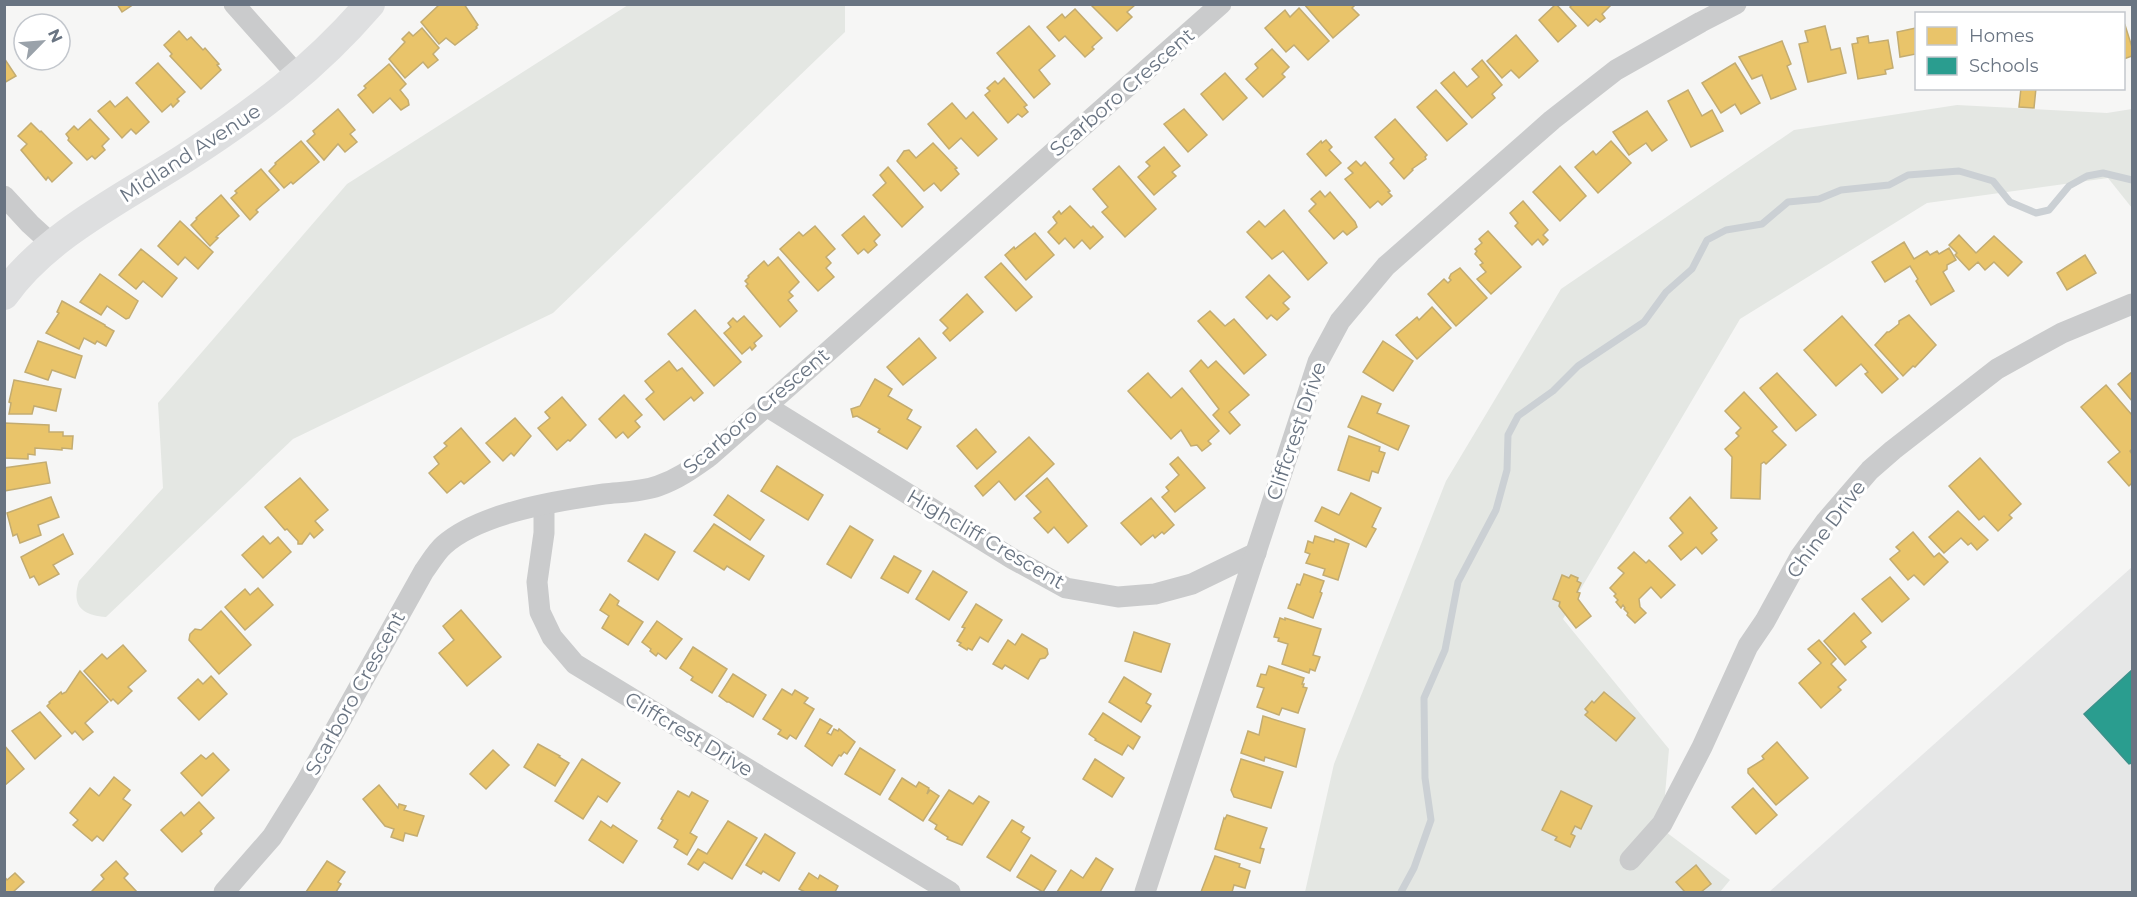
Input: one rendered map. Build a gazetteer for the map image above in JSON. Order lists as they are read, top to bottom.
{
  "streets": {
    "street": [
      "Scarboro Crescent",
      "Midland Avenue",
      "Cliffcrest Drive",
      "Chine Drive",
      "Highcliff Crescent"
    ]
  },
  "crossings": [
    ["Scarboro Crescent", "Cliffcrest Drive"],
    ["Scarboro Crescent", "Highcliff Crescent"],
    ["Cliffcrest Drive", "Highcliff Crescent"]
  ],
  "legend": ["Homes", "Schools"],
  "north": "top right"
}
